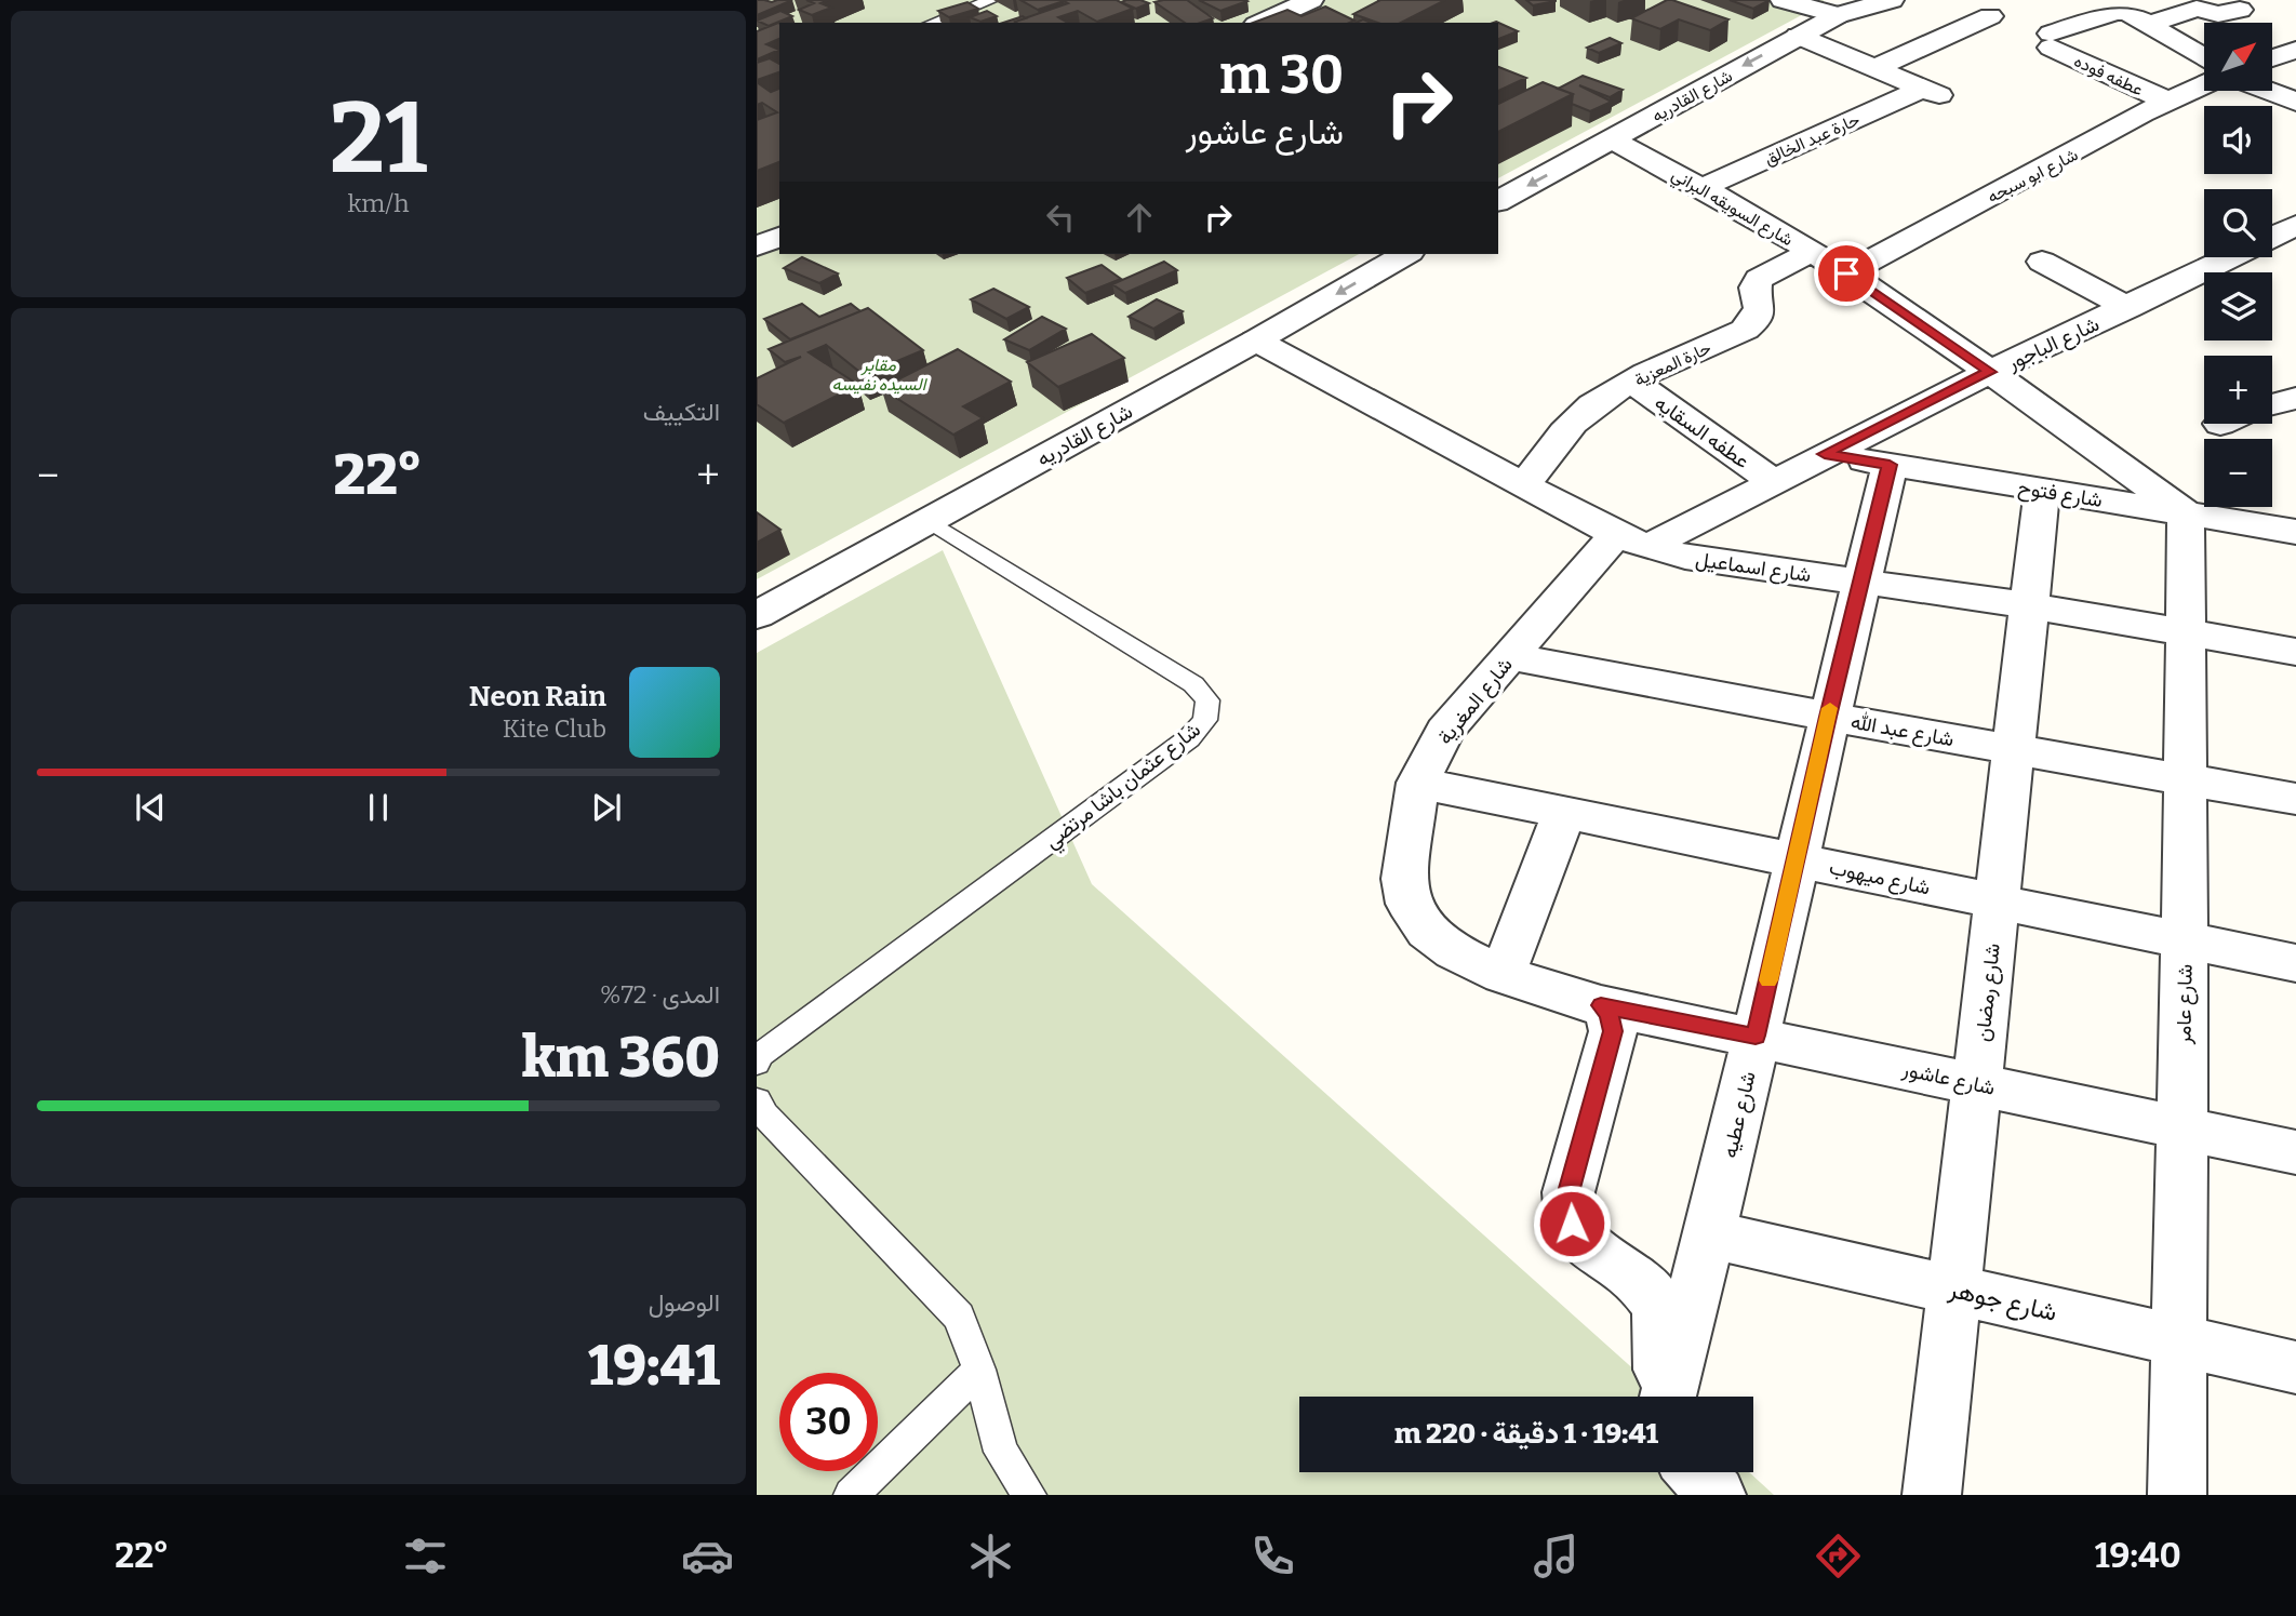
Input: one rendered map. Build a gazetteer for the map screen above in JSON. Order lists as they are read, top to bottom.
{
  "streets": {
    "street": [
      "عطفه فوده",
      "شارع القادريه",
      "حارة عبد الخالق",
      "شارع ابو سبحه",
      "شارع السويقه البراني",
      "شارع الباجور",
      "حارة المعزية",
      "عطفه السقايه",
      "شارع فتوح",
      "شارع اسماعيل",
      "شارع المغرية",
      "شارع عبد الله",
      "شارع ميهوب",
      "شارع رمضان",
      "شارع عامر",
      "شارع عاشور",
      "شارع عطيه",
      "شارع جوهر"
    ],
    "lane": ["شارع عثمان باشا مرتضي"]
  },
  "crossings": [
    ["عطفه فوده", "شارع ابو سبحه"],
    ["شارع القادريه", "شارع السويقه البراني"],
    ["شارع القادريه", "شارع اسماعيل"],
    ["شارع القادريه", "شارع عثمان باشا مرتضي"],
    ["حارة عبد الخالق", "شارع السويقه البراني"],
    ["شارع ابو سبحه", "شارع السويقه البراني"],
    ["شارع السويقه البراني", "شارع الباجور"],
    ["شارع السويقه البراني", "حارة المعزية"],
    ["شارع السويقه البراني", "شارع فتوح"],
    ["شارع السويقه البراني", "شارع عامر"],
    ["شارع الباجور", "عطفه السقايه"],
    ["شارع الباجور", "شارع فتوح"],
    ["شارع الباجور", "شارع اسماعيل"],
    ["شارع الباجور", "شارع المغرية"],
    ["حارة المعزية", "عطفه السقايه"],
    ["حارة المعزية", "شارع اسماعيل"],
    ["شارع فتوح", "شارع رمضان"],
    ["شارع فتوح", "شارع عامر"],
    ["شارع فتوح", "شارع عطيه"],
    ["شارع اسماعيل", "شارع المغرية"],
    ["شارع اسماعيل", "شارع رمضان"],
    ["شارع اسماعيل", "شارع عامر"],
    ["شارع اسماعيل", "شارع عطيه"],
    ["شارع المغرية", "شارع عبد الله"],
    ["شارع المغرية", "شارع ميهوب"],
    ["شارع المغرية", "شارع عاشور"],
    ["شارع عبد الله", "شارع رمضان"],
    ["شارع عبد الله", "شارع عامر"],
    ["شارع عبد الله", "شارع عطيه"],
    ["شارع ميهوب", "شارع رمضان"],
    ["شارع ميهوب", "شارع عامر"],
    ["شارع ميهوب", "شارع عطيه"],
    ["شارع رمضان", "شارع عاشور"],
    ["شارع رمضان", "شارع جوهر"],
    ["شارع عامر", "شارع عاشور"],
    ["شارع عامر", "شارع جوهر"],
    ["شارع عاشور", "شارع عطيه"],
    ["شارع عطيه", "شارع جوهر"]
  ],
  "one_way": ["شارع القادريه"],
  "parks": ["مقابر السيده نفيسه"],
  "north": "top right",
  "page": {
    "tile": [
      ["21", "km/h"],
      "التكييف",
      ["المدى · 72%", "360 km"],
      ["الوصول", "19:41"]
    ],
    "map_buttons": ["+", "−"],
    "turn": ["30 m", "شارع عاشور"],
    "heat": ["−", "22°", "+"],
    "song": ["Neon Rain", "Kite Club"],
    "limit": "30",
    "trip": "19:41 · 1 دقيقة · 220 m",
    "tabs": ["19:40", "22°"]
  }
}
